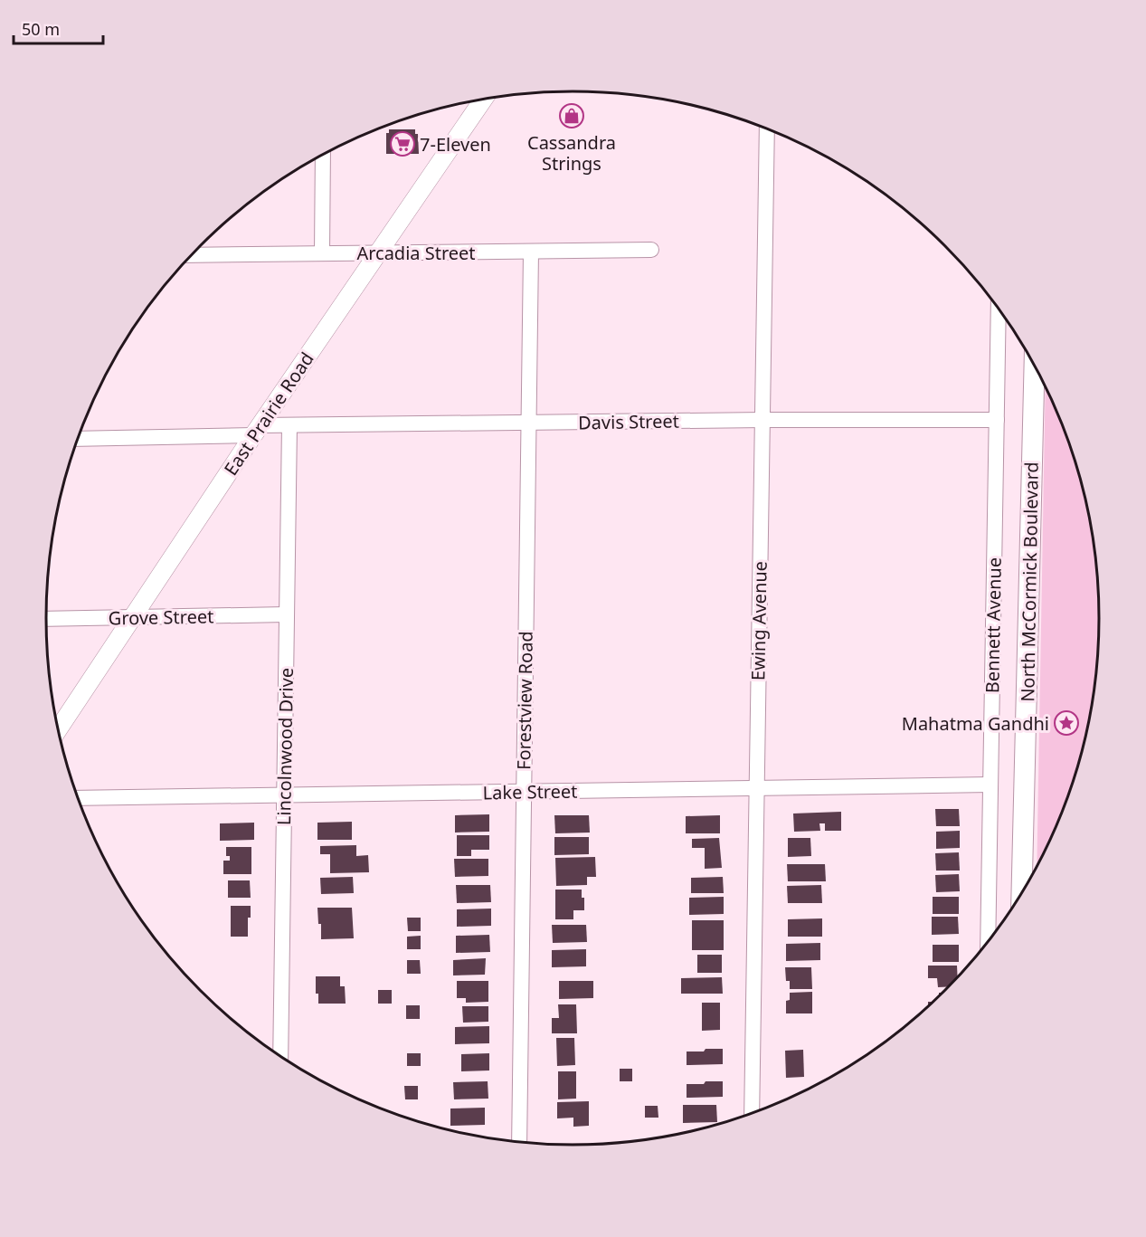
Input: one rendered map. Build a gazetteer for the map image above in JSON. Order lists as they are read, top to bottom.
{
  "streets": {
    "main road": ["North McCormick Boulevard"],
    "street": [
      "Arcadia Street",
      "East Prairie Road",
      "Davis Street",
      "Grove Street",
      "Ewing Avenue",
      "Bennett Avenue",
      "Forestview Road",
      "Lincolnwood Drive",
      "Lake Street"
    ]
  },
  "crossings": [
    ["Arcadia Street", "East Prairie Road"],
    ["Arcadia Street", "Forestview Road"],
    ["East Prairie Road", "Davis Street"],
    ["East Prairie Road", "Grove Street"],
    ["Davis Street", "Ewing Avenue"],
    ["Davis Street", "Bennett Avenue"],
    ["Davis Street", "Forestview Road"],
    ["Davis Street", "Lincolnwood Drive"],
    ["Grove Street", "Lincolnwood Drive"],
    ["Ewing Avenue", "Lake Street"],
    ["Bennett Avenue", "Lake Street"],
    ["Forestview Road", "Lake Street"],
    ["Lincolnwood Drive", "Lake Street"]
  ],
  "places": {
    "shop": ["Cassandra Strings"],
    "supermarket": ["7-Eleven"],
    "place": ["Mahatma Gandhi"]
  },
  "scale_bar": "50 m"
}
